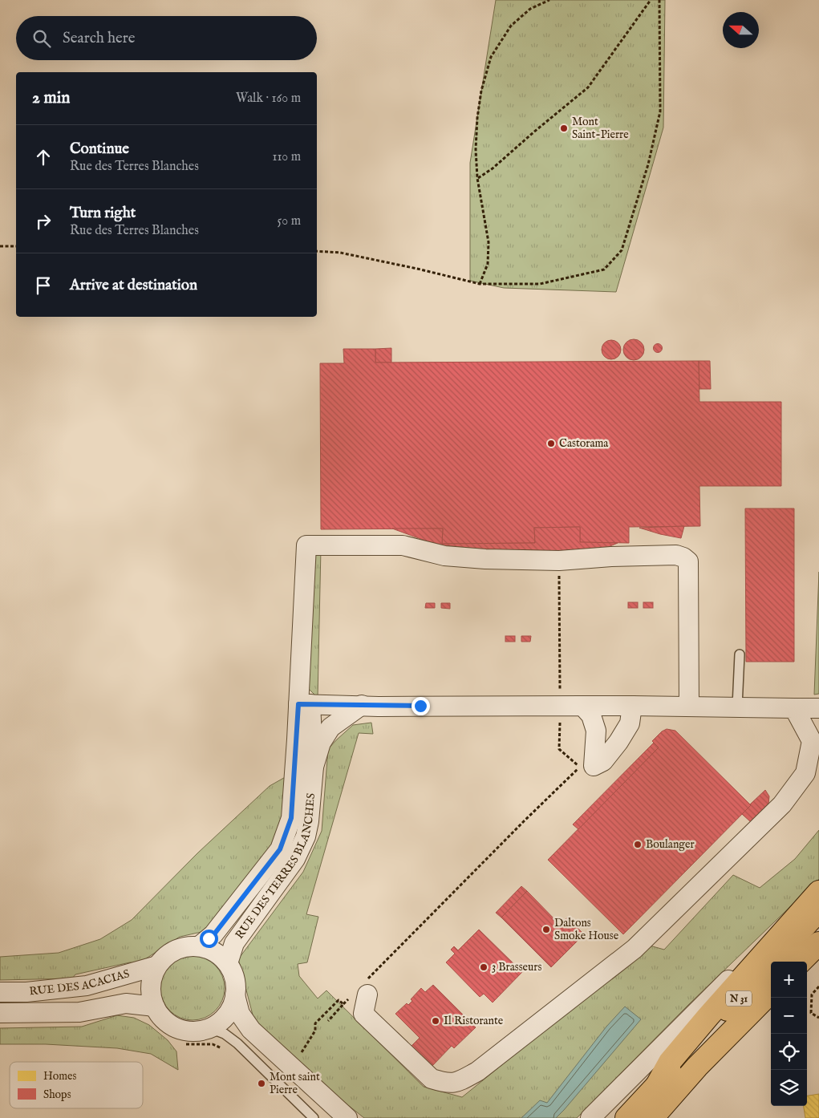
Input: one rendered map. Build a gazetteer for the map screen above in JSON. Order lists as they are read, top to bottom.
{
  "streets": {
    "main road": ["N 31"],
    "street": ["RUE DES TERRES BLANCHES", "RUE DES ACACIAS"]
  },
  "crossings": [
    ["RUE DES TERRES BLANCHES", "RUE DES ACACIAS"]
  ],
  "places": [
    "Mont Saint-Pierre",
    "Castorama",
    "Boulanger",
    "Daltons Smoke House",
    "3 Brasseurs",
    "Il Ristorante",
    "Mont saint Pierre"
  ],
  "legend": ["Homes", "Shops"],
  "north": "left",
  "page": {
    "search": "Search here",
    "heading": ["2 min", "Walk · 160 m"],
    "list": [
      ["Continue", "Rue des Terres Blanches", "110 m"],
      ["Turn right", "Rue des Terres Blanches", "50 m"],
      "Arrive at destination"
    ],
    "map_buttons": ["+", "−"]
  }
}
